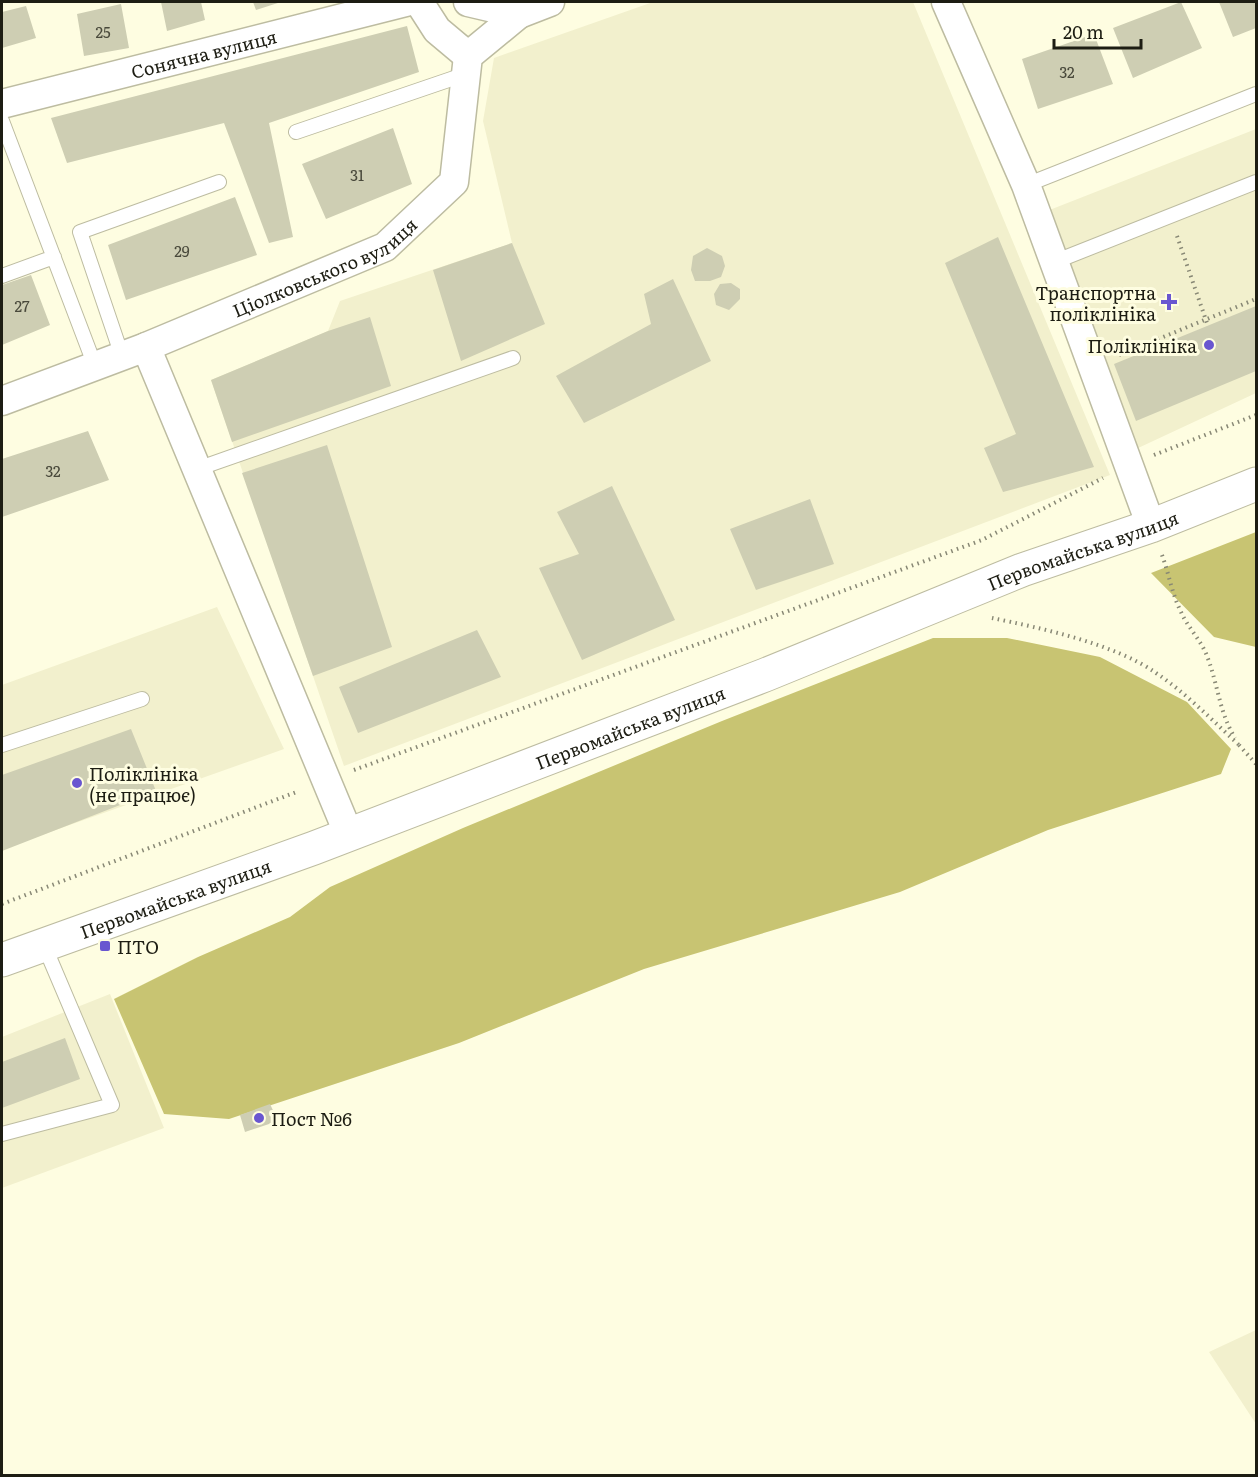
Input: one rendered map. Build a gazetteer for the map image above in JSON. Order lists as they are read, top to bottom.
{
  "streets": {
    "street": ["Сонячна вулиця", "Ціолковського вулиця", "Первомайська вулиця"]
  },
  "places": {
    "health": ["Транспортна поліклініка"],
    "other": ["Поліклініка", "Поліклініка (не працює)", "Пост №6"],
    "transit": ["ПТО"]
  },
  "house_numbers": [
    "25",
    "32",
    "31",
    "29",
    "27",
    "32"
  ],
  "scale_bar": "20 m"
}
